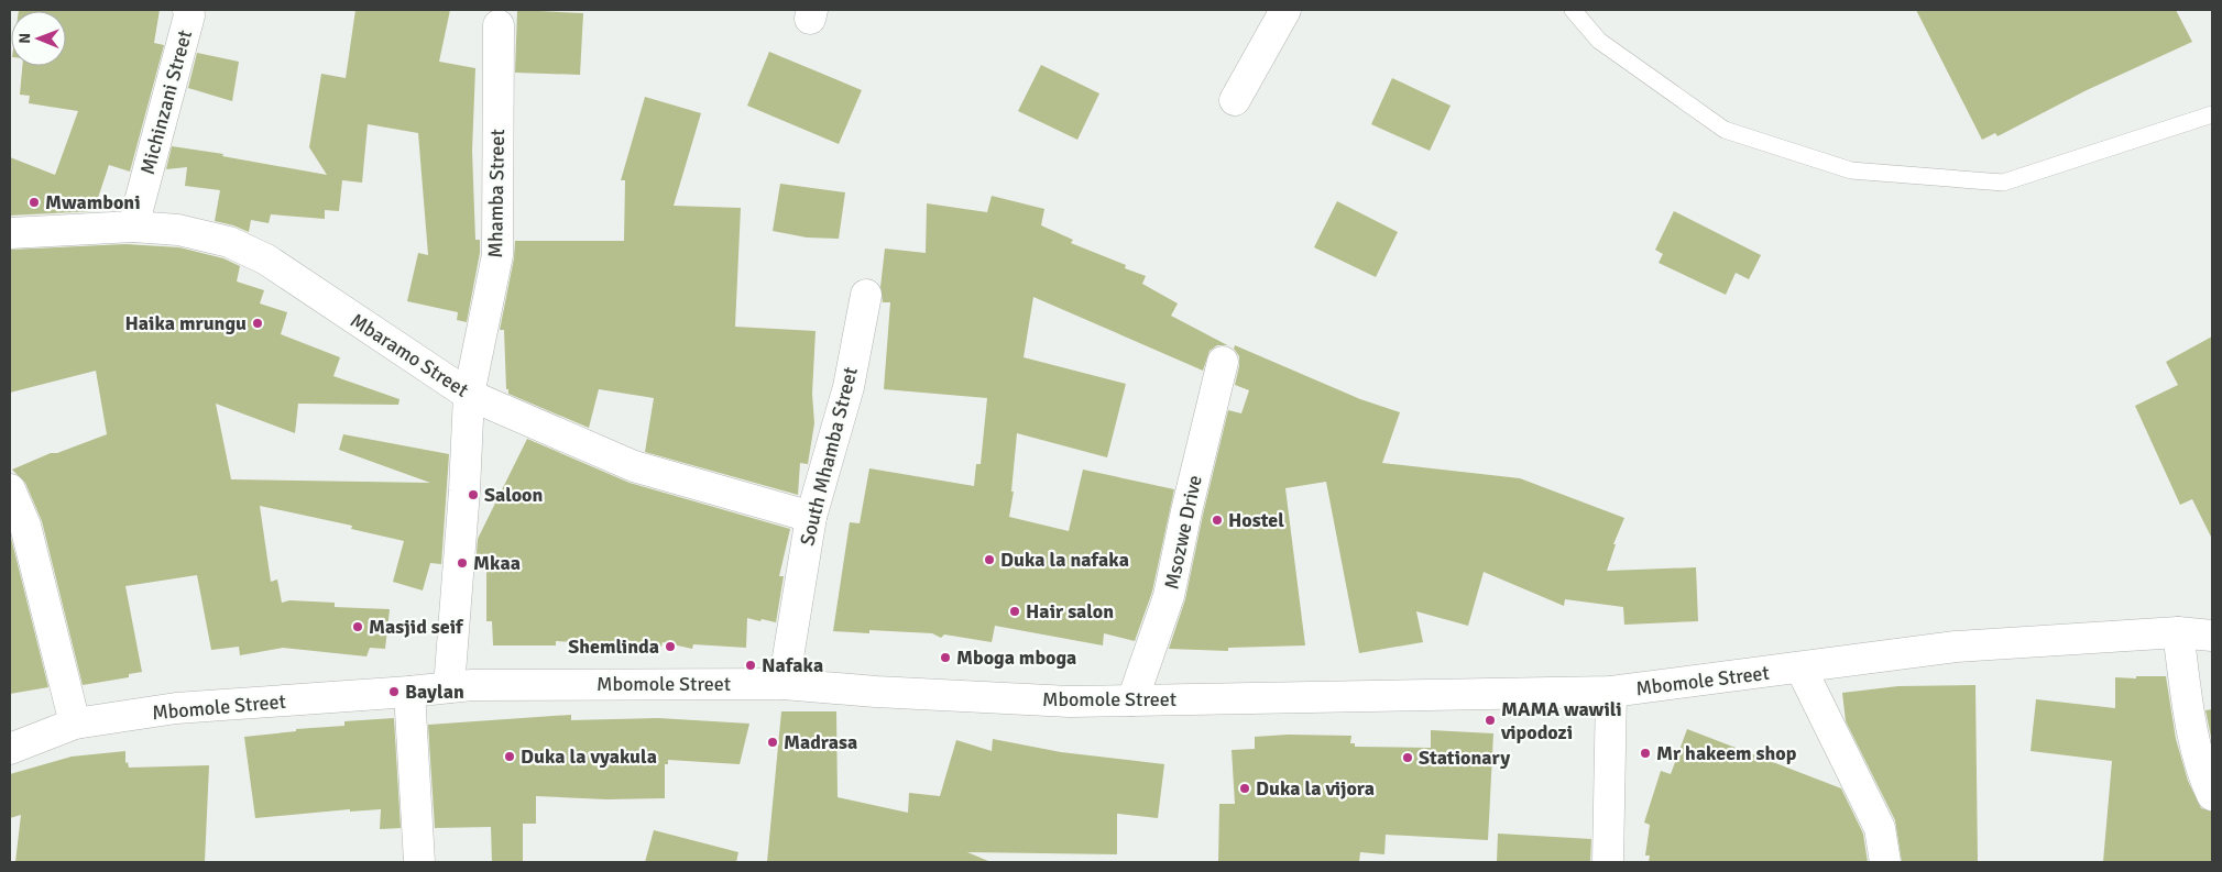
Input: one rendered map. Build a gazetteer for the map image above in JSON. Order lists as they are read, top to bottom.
{
  "streets": {
    "street": [
      "Michinzani Street",
      "Mhamba Street",
      "Mbaramo Street",
      "South Mhamba Street",
      "Msozwe Drive",
      "Mbomole Street"
    ]
  },
  "crossings": [
    ["Michinzani Street", "Mbaramo Street"],
    ["Mhamba Street", "Mbaramo Street"],
    ["Mhamba Street", "Mbomole Street"],
    ["Mbaramo Street", "South Mhamba Street"],
    ["South Mhamba Street", "Mbomole Street"],
    ["Msozwe Drive", "Mbomole Street"]
  ],
  "places": [
    "Mwamboni",
    "Haika mrungu",
    "Saloon",
    "Hostel",
    "Duka la nafaka",
    "Mkaa",
    "Hair salon",
    "Masjid seif",
    "Shemlinda",
    "Mboga mboga",
    "Nafaka",
    "Baylan",
    "MAMA wawili vipodozi",
    "Madrasa",
    "Mr hakeem shop",
    "Duka la vyakula",
    "Stationary",
    "Duka la vijora"
  ],
  "north": "left"
}
